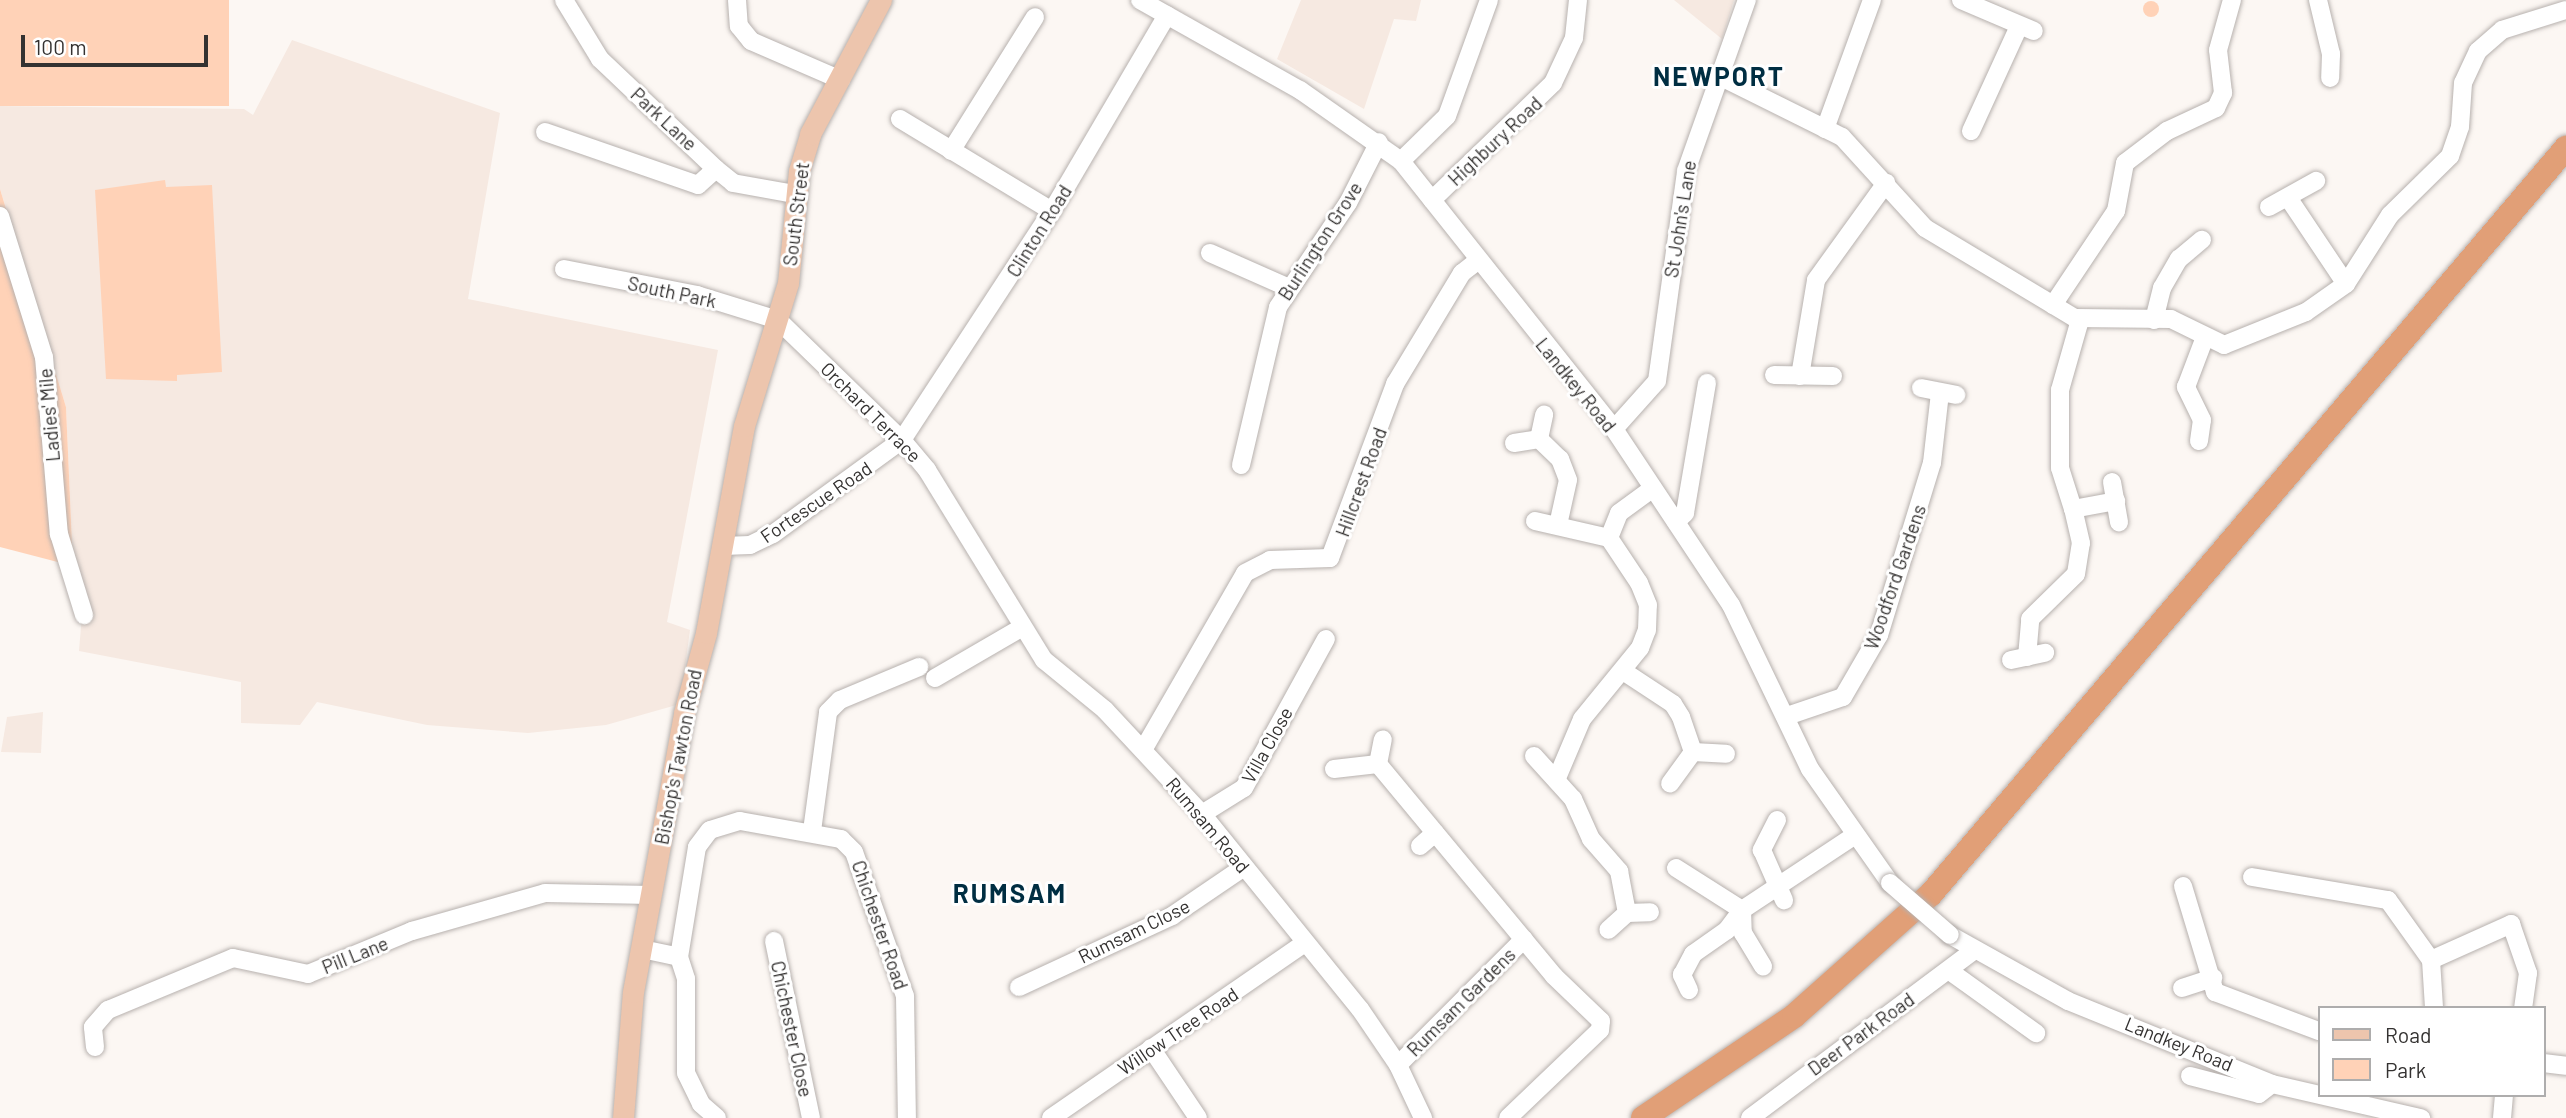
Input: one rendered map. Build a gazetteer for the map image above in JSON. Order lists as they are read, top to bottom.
{
  "streets": {
    "main road": ["South Street", "Bishop's Tawton Road"],
    "street": [
      "Park Lane",
      "Highbury Road",
      "St John's Lane",
      "Clinton Road",
      "Burlington Grove",
      "South Park",
      "Landkey Road",
      "Orchard Terrace",
      "Ladies' Mile",
      "Hillcrest Road",
      "Fortescue Road",
      "Woodford Gardens",
      "Villa Close",
      "Rumsam Road",
      "Chichester Road",
      "Rumsam Close",
      "Pill Lane",
      "Rumsam Gardens",
      "Chichester Close",
      "Willow Tree Road",
      "Deer Park Road"
    ]
  },
  "crossings": [
    ["Park Lane", "South Street"],
    ["Highbury Road", "Landkey Road"],
    ["South Street", "South Park"],
    ["South Street", "Orchard Terrace"],
    ["South Street", "Bishop's Tawton Road"],
    ["St John's Lane", "Landkey Road"],
    ["Clinton Road", "Landkey Road"],
    ["Clinton Road", "Orchard Terrace"],
    ["Clinton Road", "Fortescue Road"],
    ["Burlington Grove", "Landkey Road"],
    ["South Park", "Orchard Terrace"],
    ["South Park", "Bishop's Tawton Road"],
    ["Landkey Road", "Hillcrest Road"],
    ["Landkey Road", "Woodford Gardens"],
    ["Landkey Road", "Deer Park Road"],
    ["Orchard Terrace", "Fortescue Road"],
    ["Orchard Terrace", "Bishop's Tawton Road"],
    ["Orchard Terrace", "Rumsam Road"],
    ["Hillcrest Road", "Rumsam Road"],
    ["Fortescue Road", "Bishop's Tawton Road"],
    ["Villa Close", "Rumsam Road"],
    ["Bishop's Tawton Road", "Pill Lane"],
    ["Rumsam Road", "Rumsam Close"],
    ["Rumsam Road", "Rumsam Gardens"],
    ["Rumsam Road", "Willow Tree Road"]
  ],
  "districts": ["NEWPORT", "RUMSAM"],
  "legend": ["Road", "Park"],
  "scale_bar": "100 m"
}
